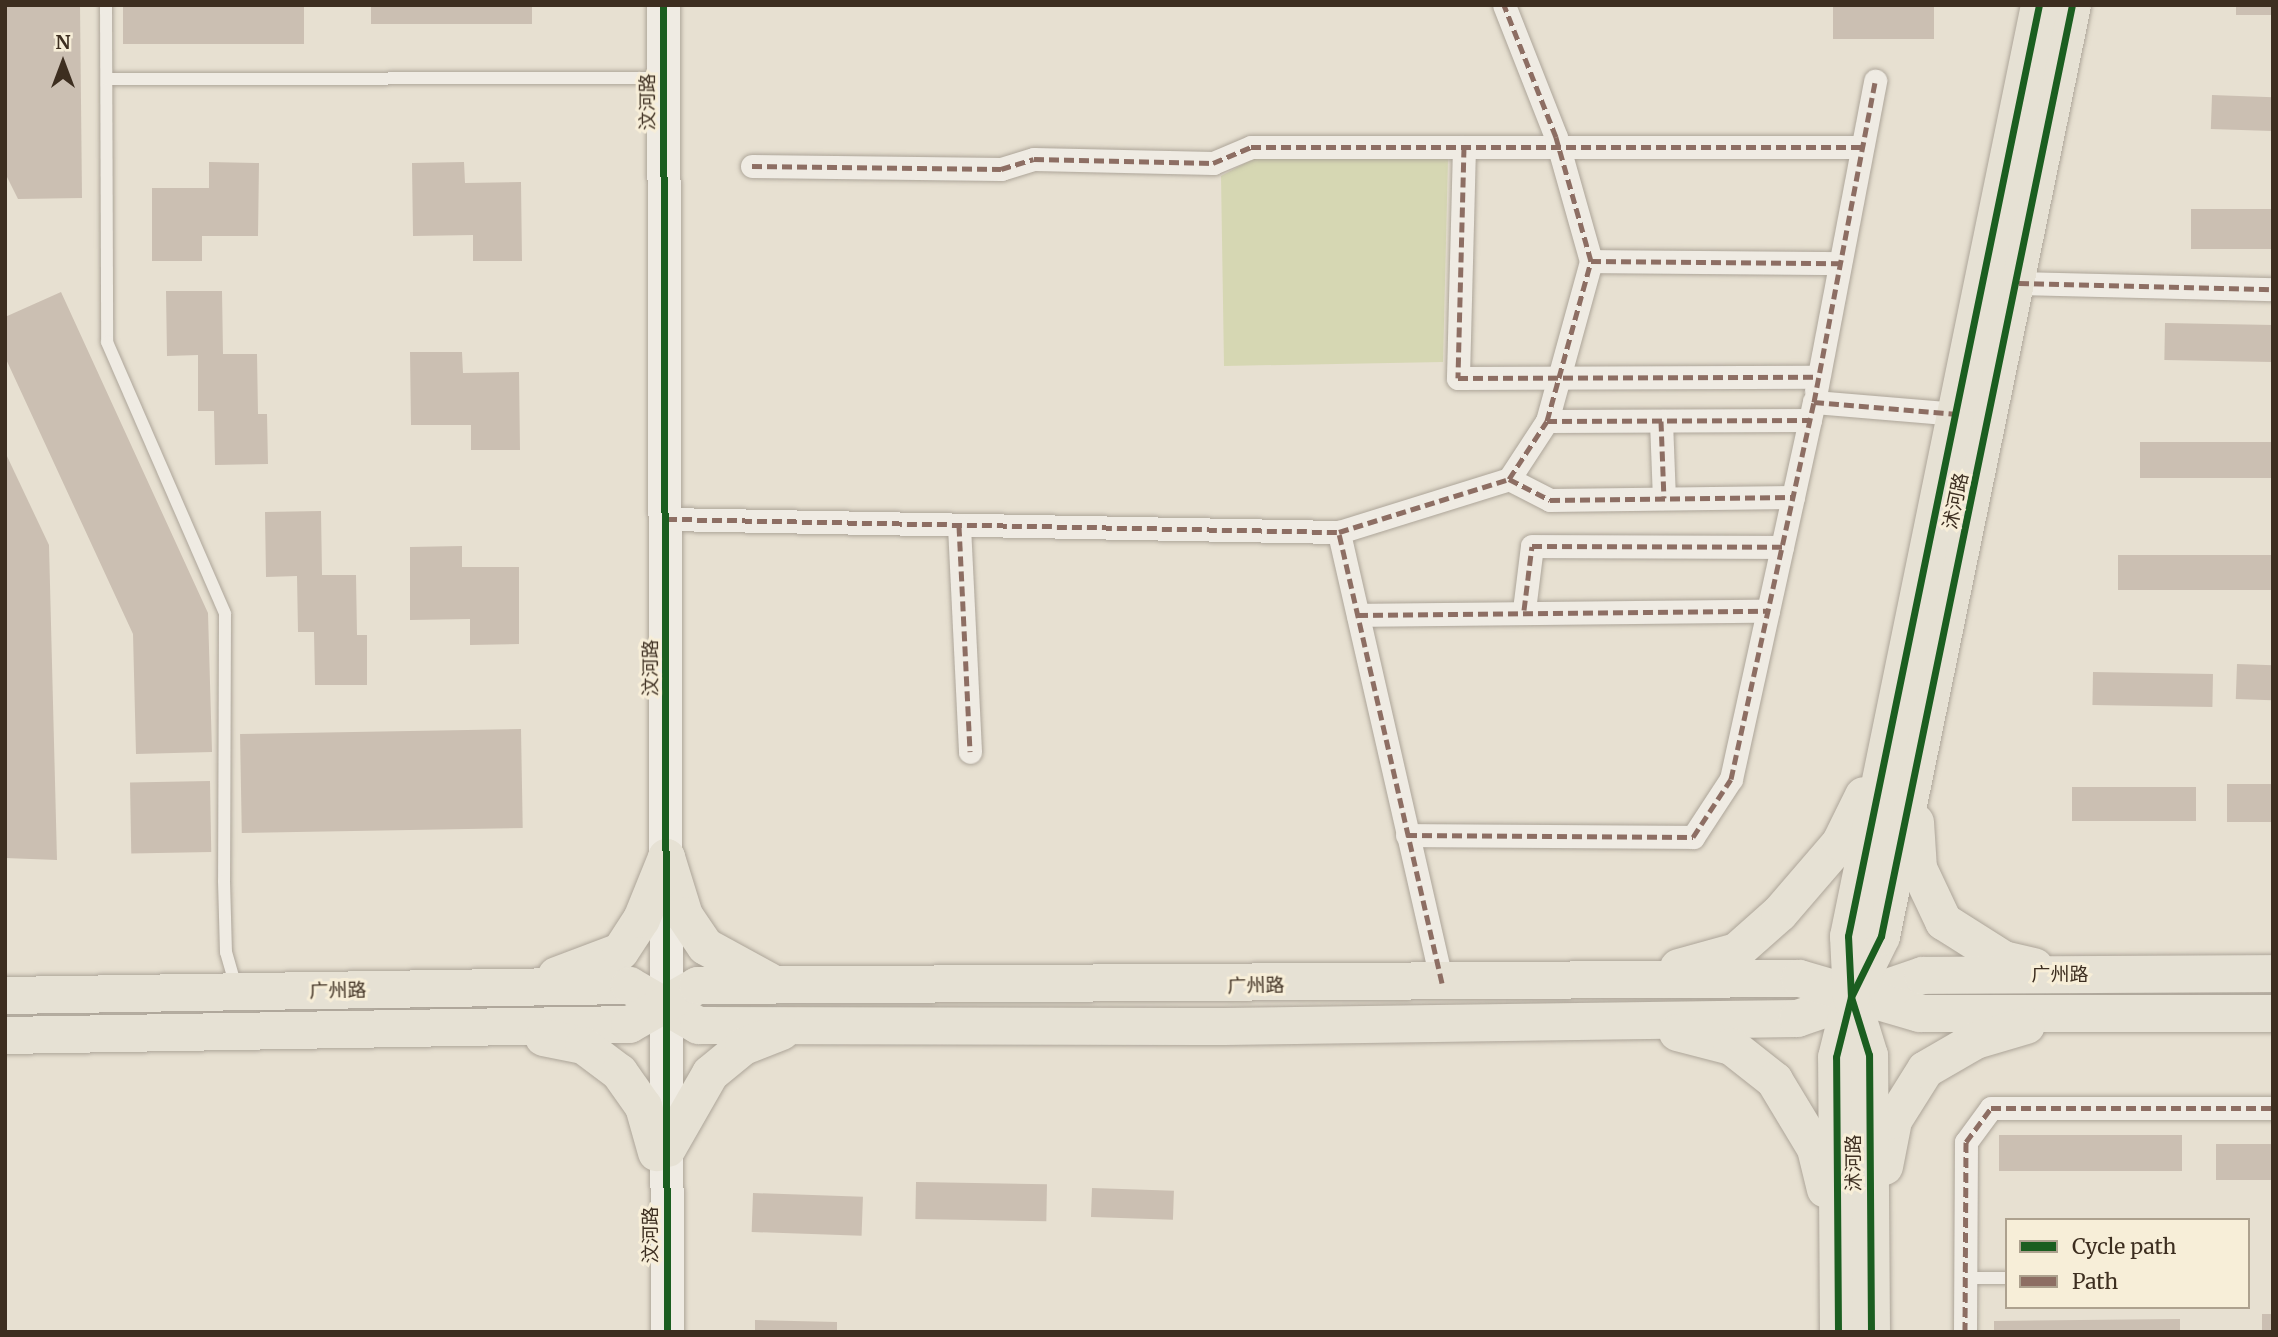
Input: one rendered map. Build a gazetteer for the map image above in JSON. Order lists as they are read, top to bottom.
{
  "streets": {
    "main road": ["沭河路", "广州路"],
    "street": ["汶河路"]
  },
  "crossings": [
    ["汶河路", "广州路"],
    ["沭河路", "广州路"]
  ],
  "legend": ["Cycle path", "Path"],
  "north": "top"
}
